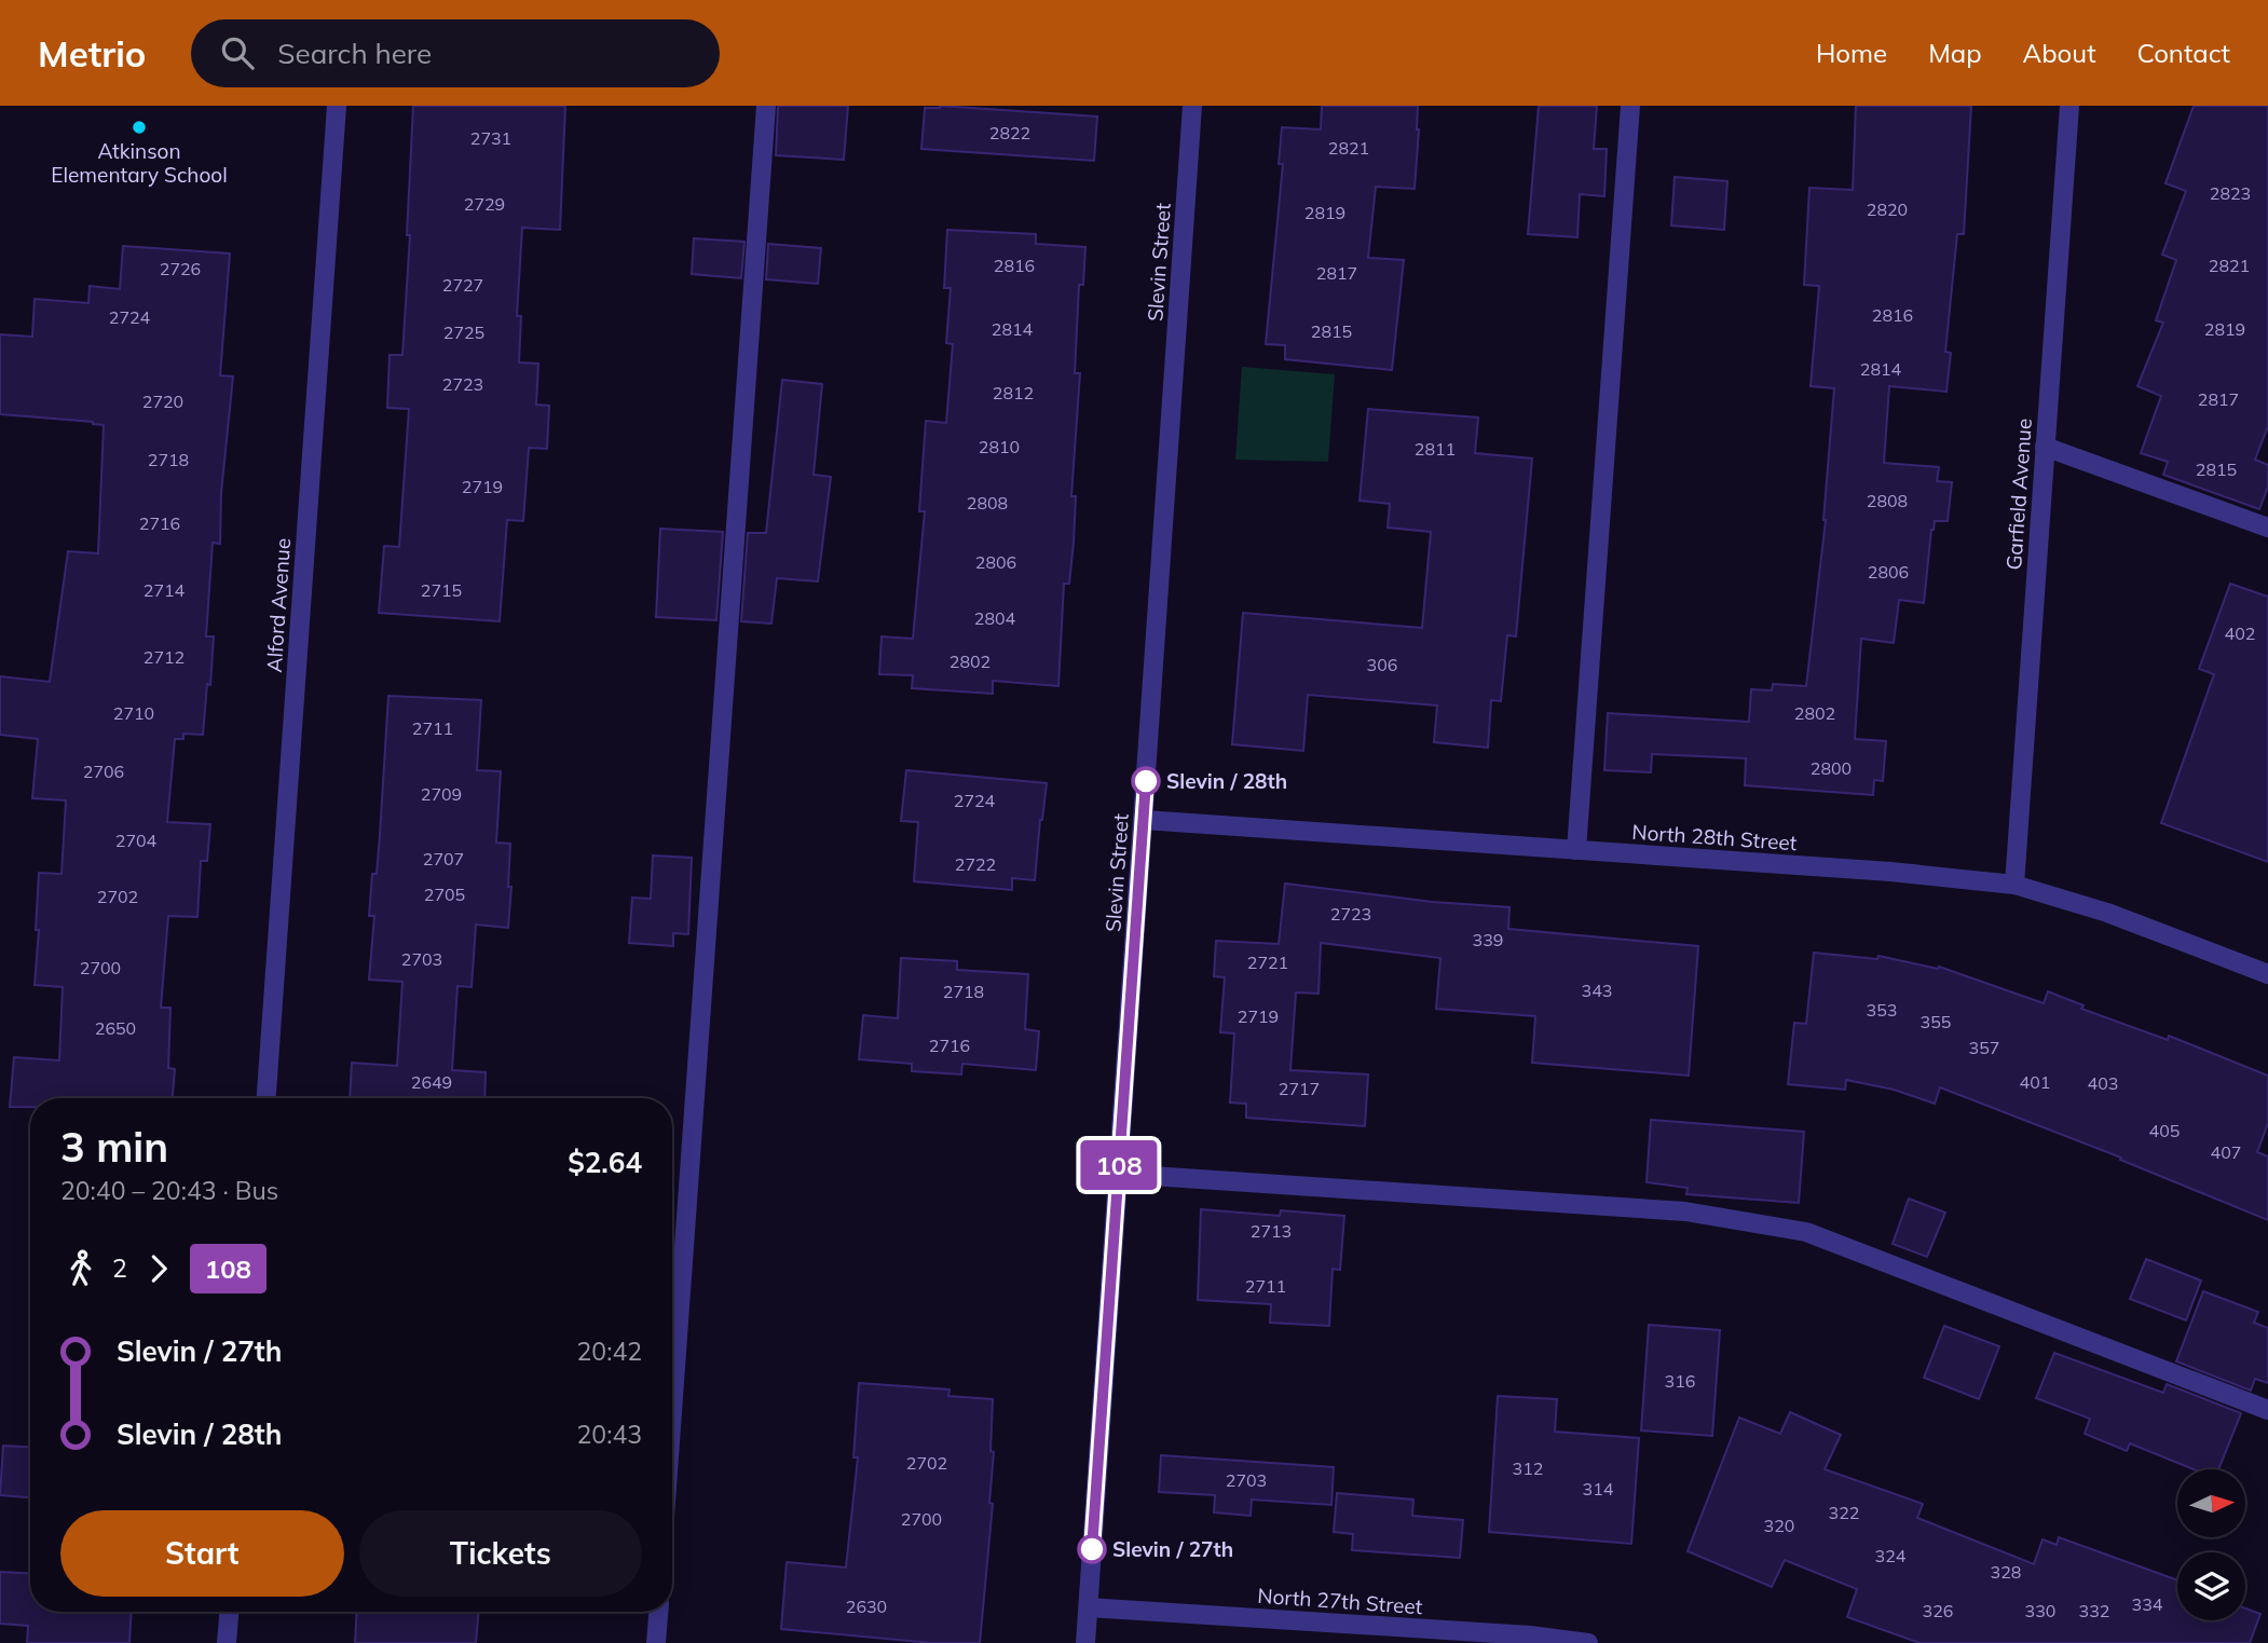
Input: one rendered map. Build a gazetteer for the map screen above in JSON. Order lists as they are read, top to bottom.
{
  "streets": {
    "street": [
      "Slevin Street",
      "Garfield Avenue",
      "Alford Avenue",
      "North 28th Street",
      "North 27th Street"
    ]
  },
  "crossings": [
    ["Slevin Street", "North 28th Street"],
    ["Slevin Street", "North 27th Street"],
    ["Garfield Avenue", "North 28th Street"]
  ],
  "places": ["Atkinson Elementary School", "Slevin / 28th", "Slevin / 27th"],
  "lines": ["bus line 108"],
  "house_numbers": [
    "2822",
    "2731",
    "2821",
    "2823",
    "2729",
    "2820",
    "2819",
    "2816",
    "2821",
    "2726",
    "2817",
    "2727",
    "2816",
    "2724",
    "2814",
    "2819",
    "2815",
    "2725",
    "2814",
    "2723",
    "2812",
    "2817",
    "2720",
    "2810",
    "2811",
    "2718",
    "2815",
    "2719",
    "2808",
    "2808",
    "2716",
    "2806",
    "2806",
    "2714",
    "2715",
    "2804",
    "402",
    "2712",
    "2802",
    "306",
    "2710",
    "2802",
    "2711",
    "2800",
    "2706",
    "2709",
    "2724",
    "2704",
    "2707",
    "2722",
    "2705",
    "2702",
    "2723",
    "339",
    "2703",
    "2721",
    "2700",
    "343",
    "2718",
    "353",
    "2719",
    "355",
    "2650",
    "2716",
    "357",
    "2649",
    "401",
    "403",
    "2717",
    "405",
    "407",
    "2713",
    "2711",
    "316",
    "2702",
    "312",
    "2703",
    "314",
    "322",
    "2700",
    "320",
    "324",
    "328",
    "334",
    "2630",
    "326",
    "330",
    "332"
  ],
  "north": "right",
  "page": {
    "header": "Metrio",
    "search": "Search here",
    "nav": [
      "Home",
      "Map",
      "About",
      "Contact"
    ],
    "on_map": "108",
    "heading": ["3 min", "20:40 – 20:43 · Bus", "$2.64"],
    "legs": ["2", "108"],
    "list": [
      {
        "name": "Slevin / 27th",
        "value": "20:42"
      },
      {
        "name": "Slevin / 28th",
        "value": "20:43"
      }
    ],
    "buttons": ["Start", "Tickets"]
  }
}
